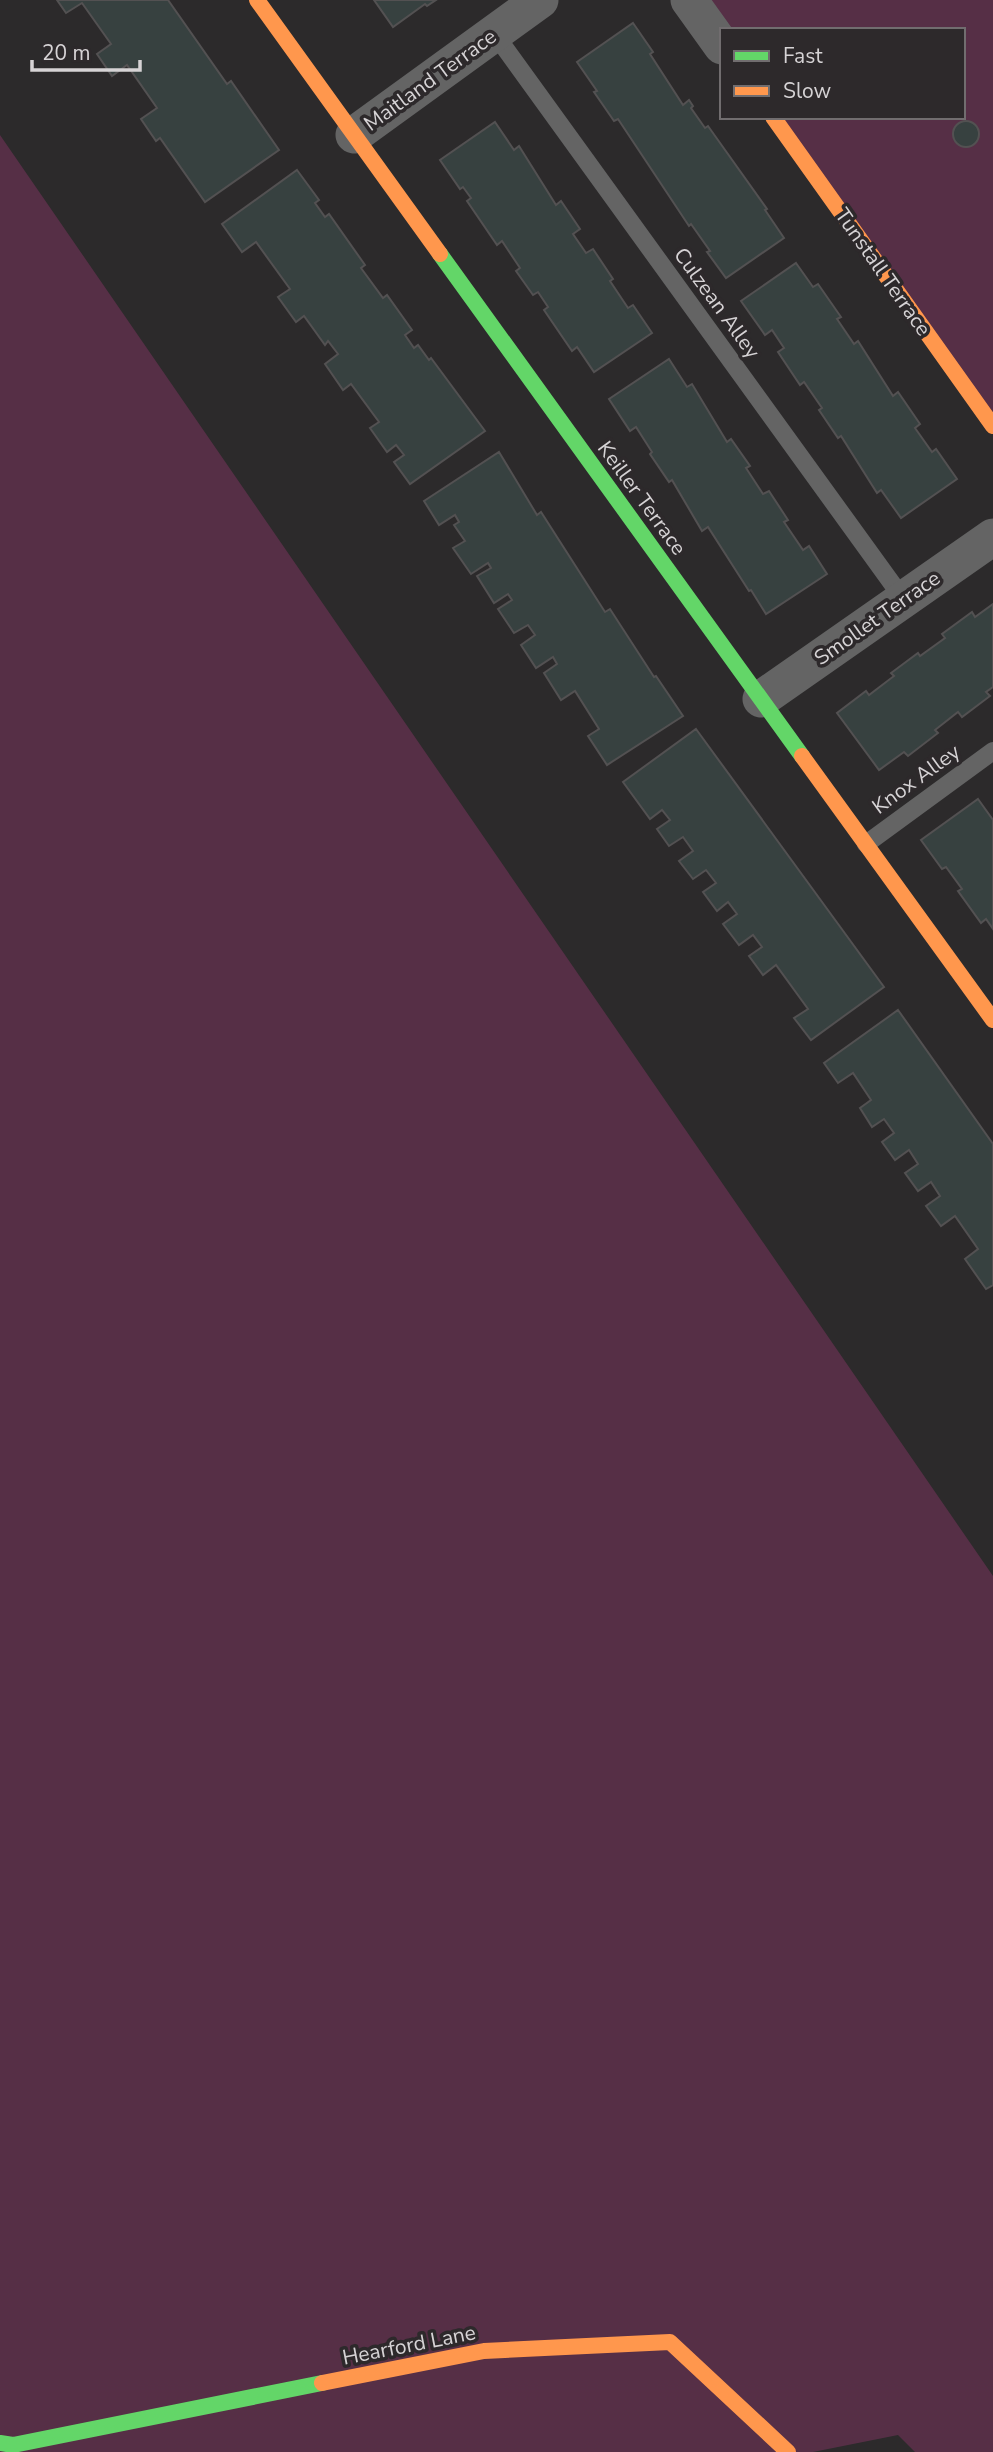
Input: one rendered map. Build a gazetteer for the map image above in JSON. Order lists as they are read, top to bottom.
{
  "streets": {
    "street": [
      "Maitland Terrace",
      "Tunstall Terrace",
      "Keiller Terrace",
      "Smollet Terrace",
      "Hearford Lane"
    ],
    "lane": ["Culzean Alley", "Knox Alley"]
  },
  "crossings": [
    ["Maitland Terrace", "Culzean Alley"],
    ["Maitland Terrace", "Keiller Terrace"],
    ["Culzean Alley", "Smollet Terrace"],
    ["Keiller Terrace", "Smollet Terrace"],
    ["Keiller Terrace", "Knox Alley"]
  ],
  "legend": ["Fast", "Slow"],
  "scale_bar": "20 m"
}
